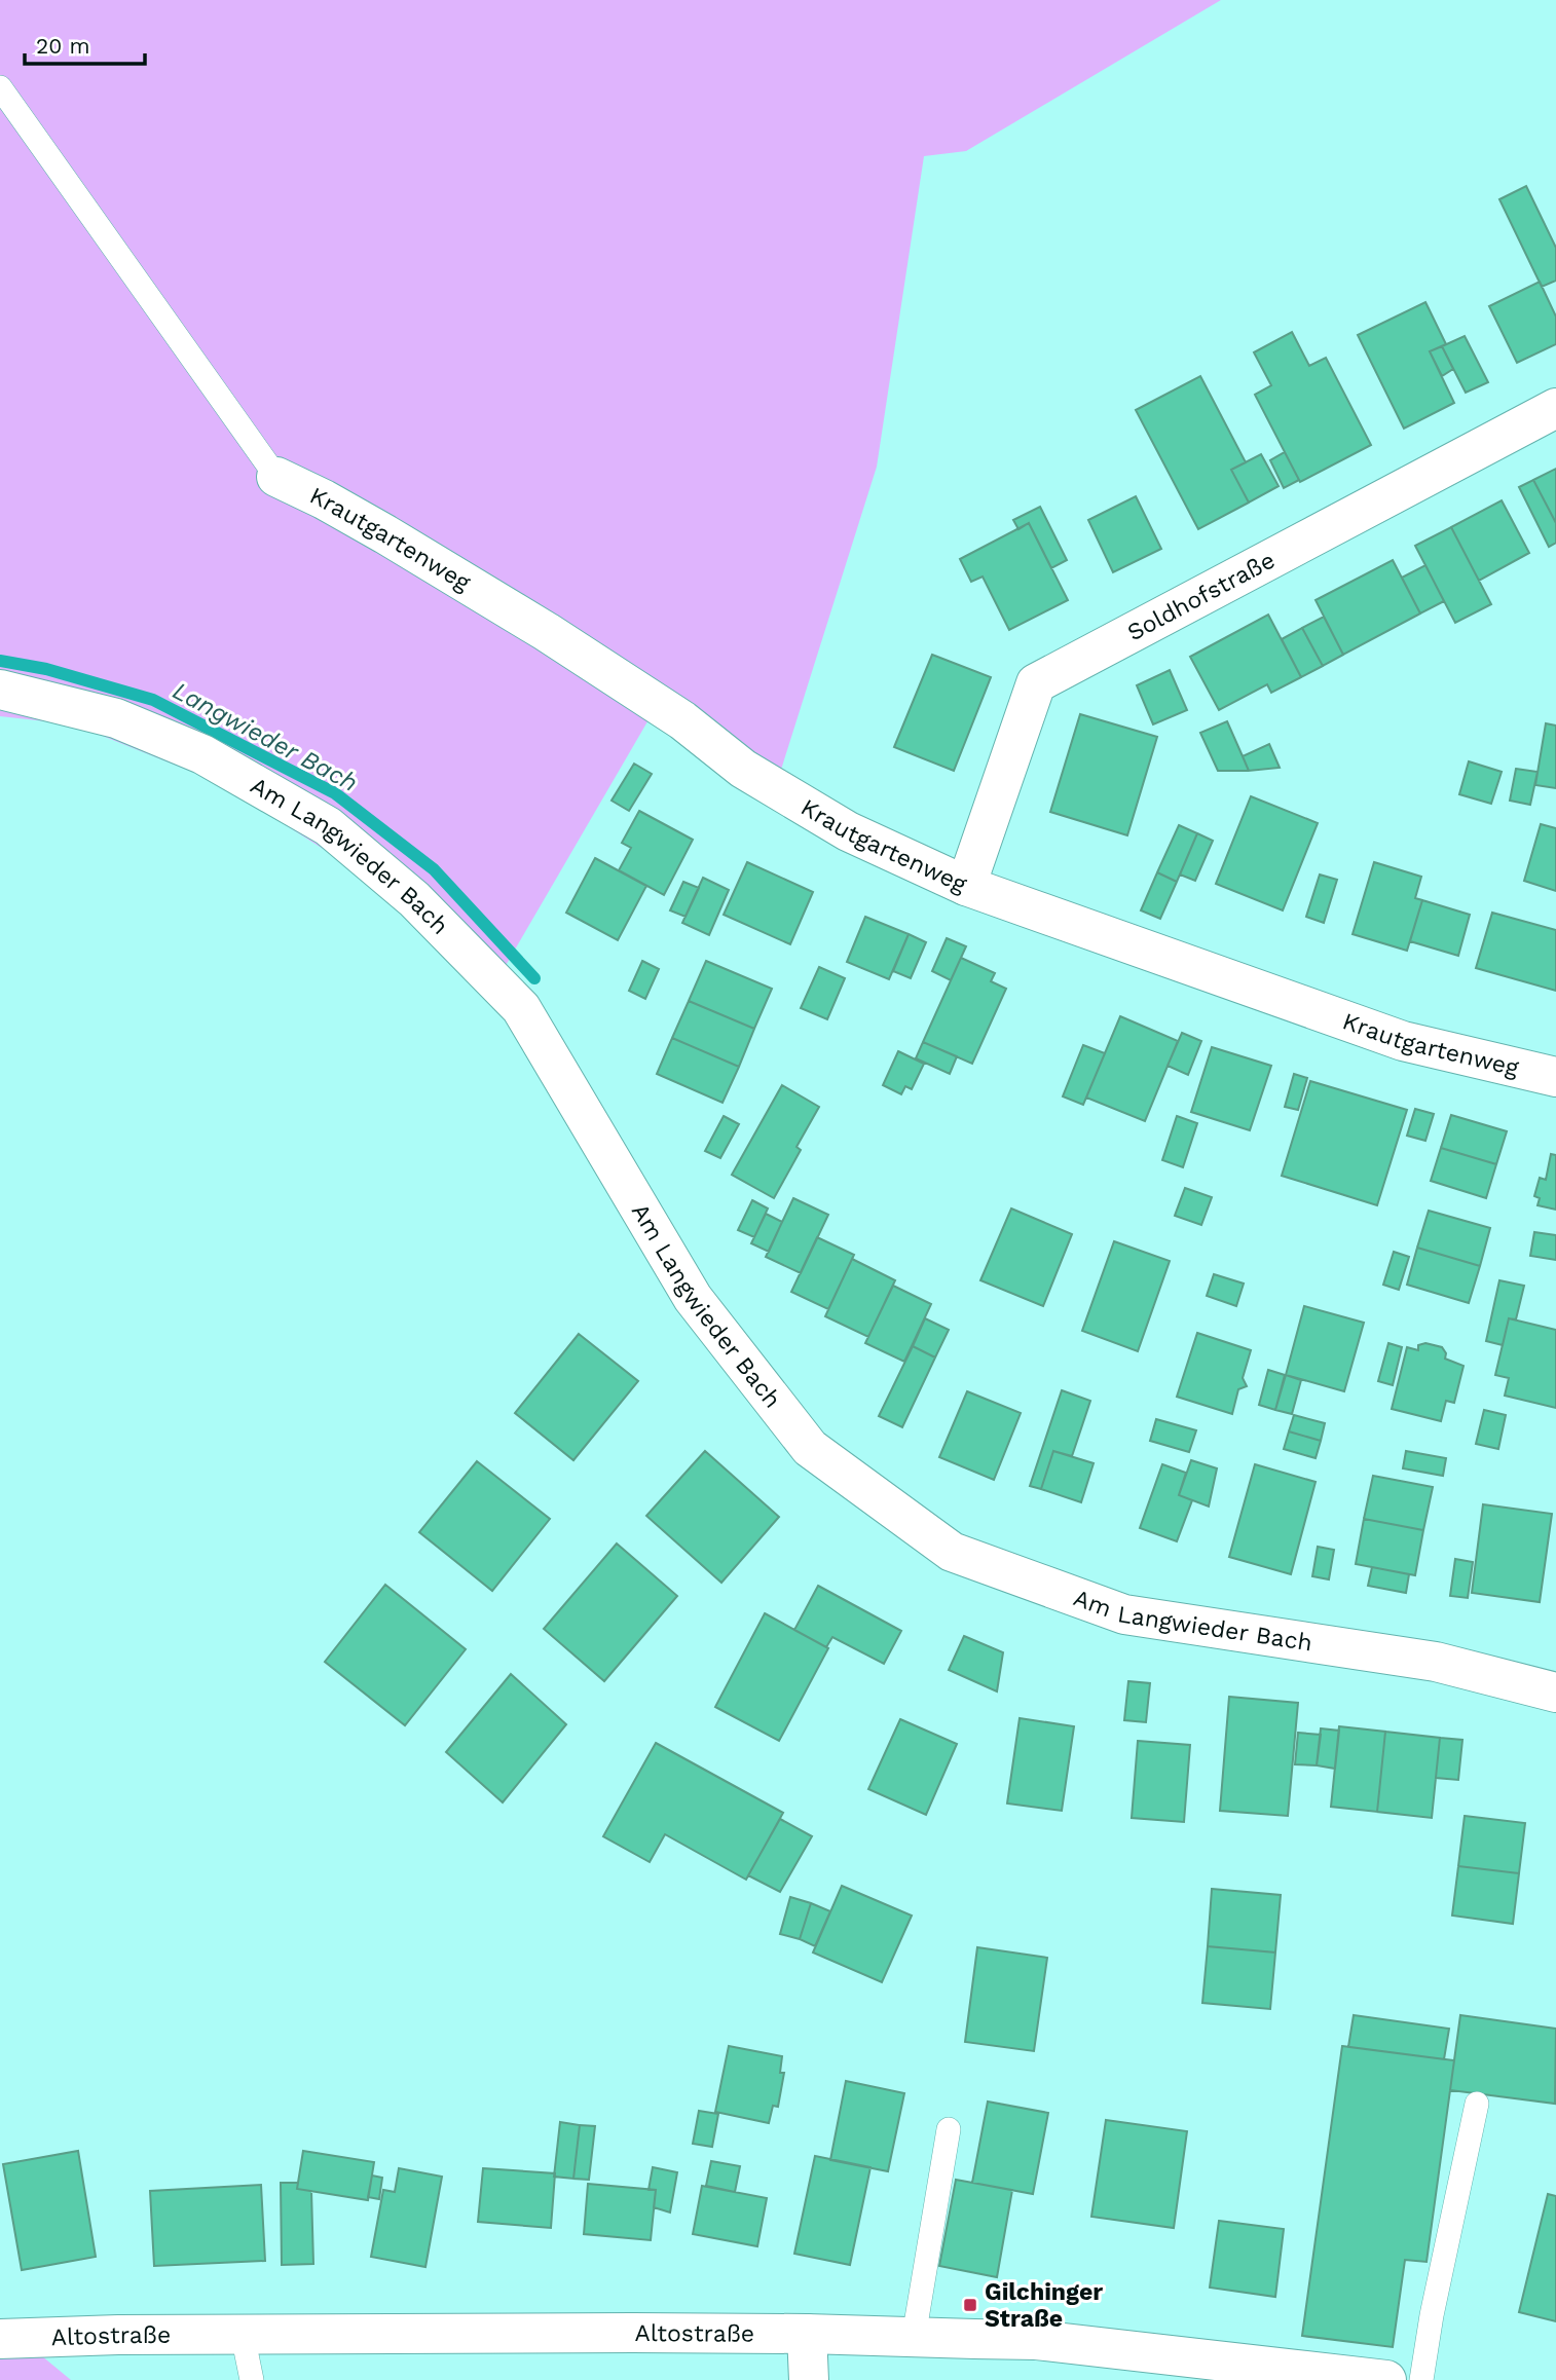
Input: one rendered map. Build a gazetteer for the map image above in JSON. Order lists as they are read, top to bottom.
{
  "streets": {
    "street": [
      "Krautgartenweg",
      "Soldhofstraße",
      "Am Langwieder Bach",
      "Altostraße"
    ]
  },
  "crossings": [
    ["Krautgartenweg", "Soldhofstraße"]
  ],
  "water": ["Langwieder Bach"],
  "places": {
    "transit": ["Gilchinger Straße"]
  },
  "scale_bar": "20 m"
}
